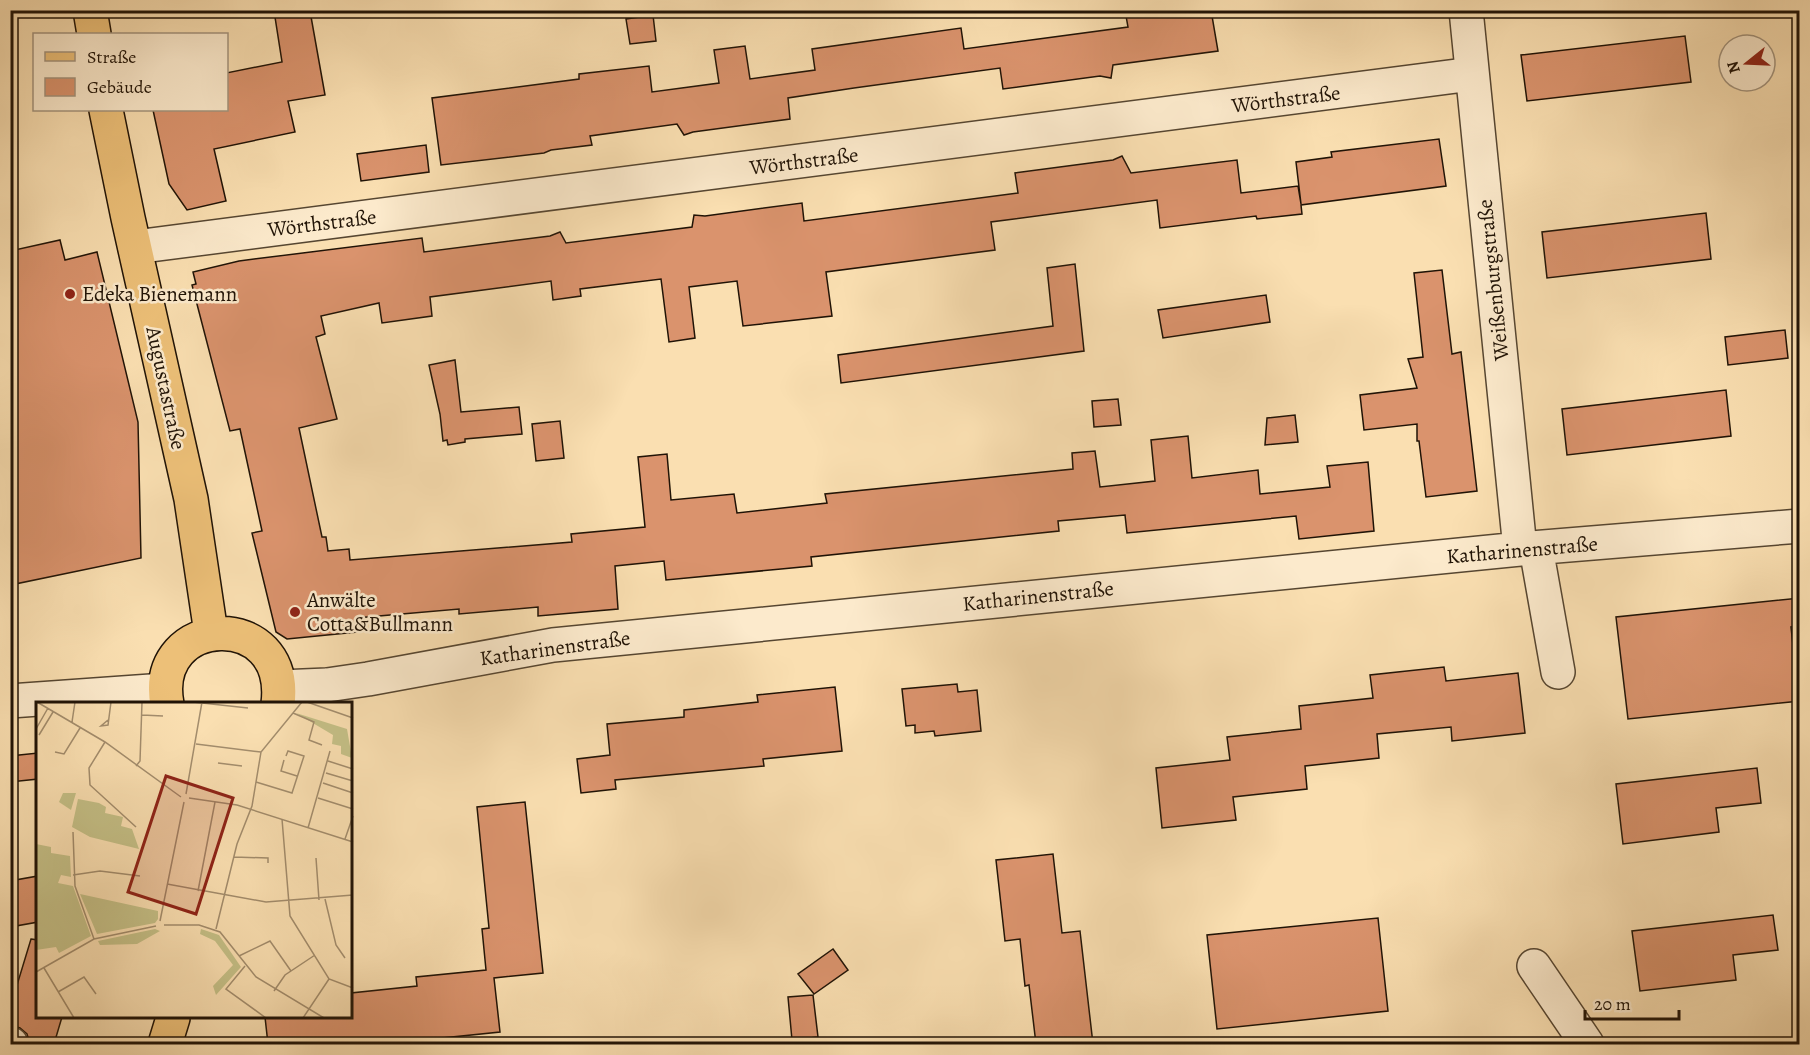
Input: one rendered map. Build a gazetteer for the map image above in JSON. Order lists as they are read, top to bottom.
{
  "streets": {
    "main road": ["Augustastraße"],
    "street": ["Wörthstraße", "Weißenburgstraße", "Katharinenstraße"]
  },
  "crossings": [
    ["Wörthstraße", "Weißenburgstraße"],
    ["Wörthstraße", "Augustastraße"],
    ["Weißenburgstraße", "Katharinenstraße"]
  ],
  "places": ["Edeka Bienemann", "Anwälte Cotta&Bullmann"],
  "legend": ["Straße", "Gebäude"],
  "scale_bar": "20 m",
  "north": "left"
}
